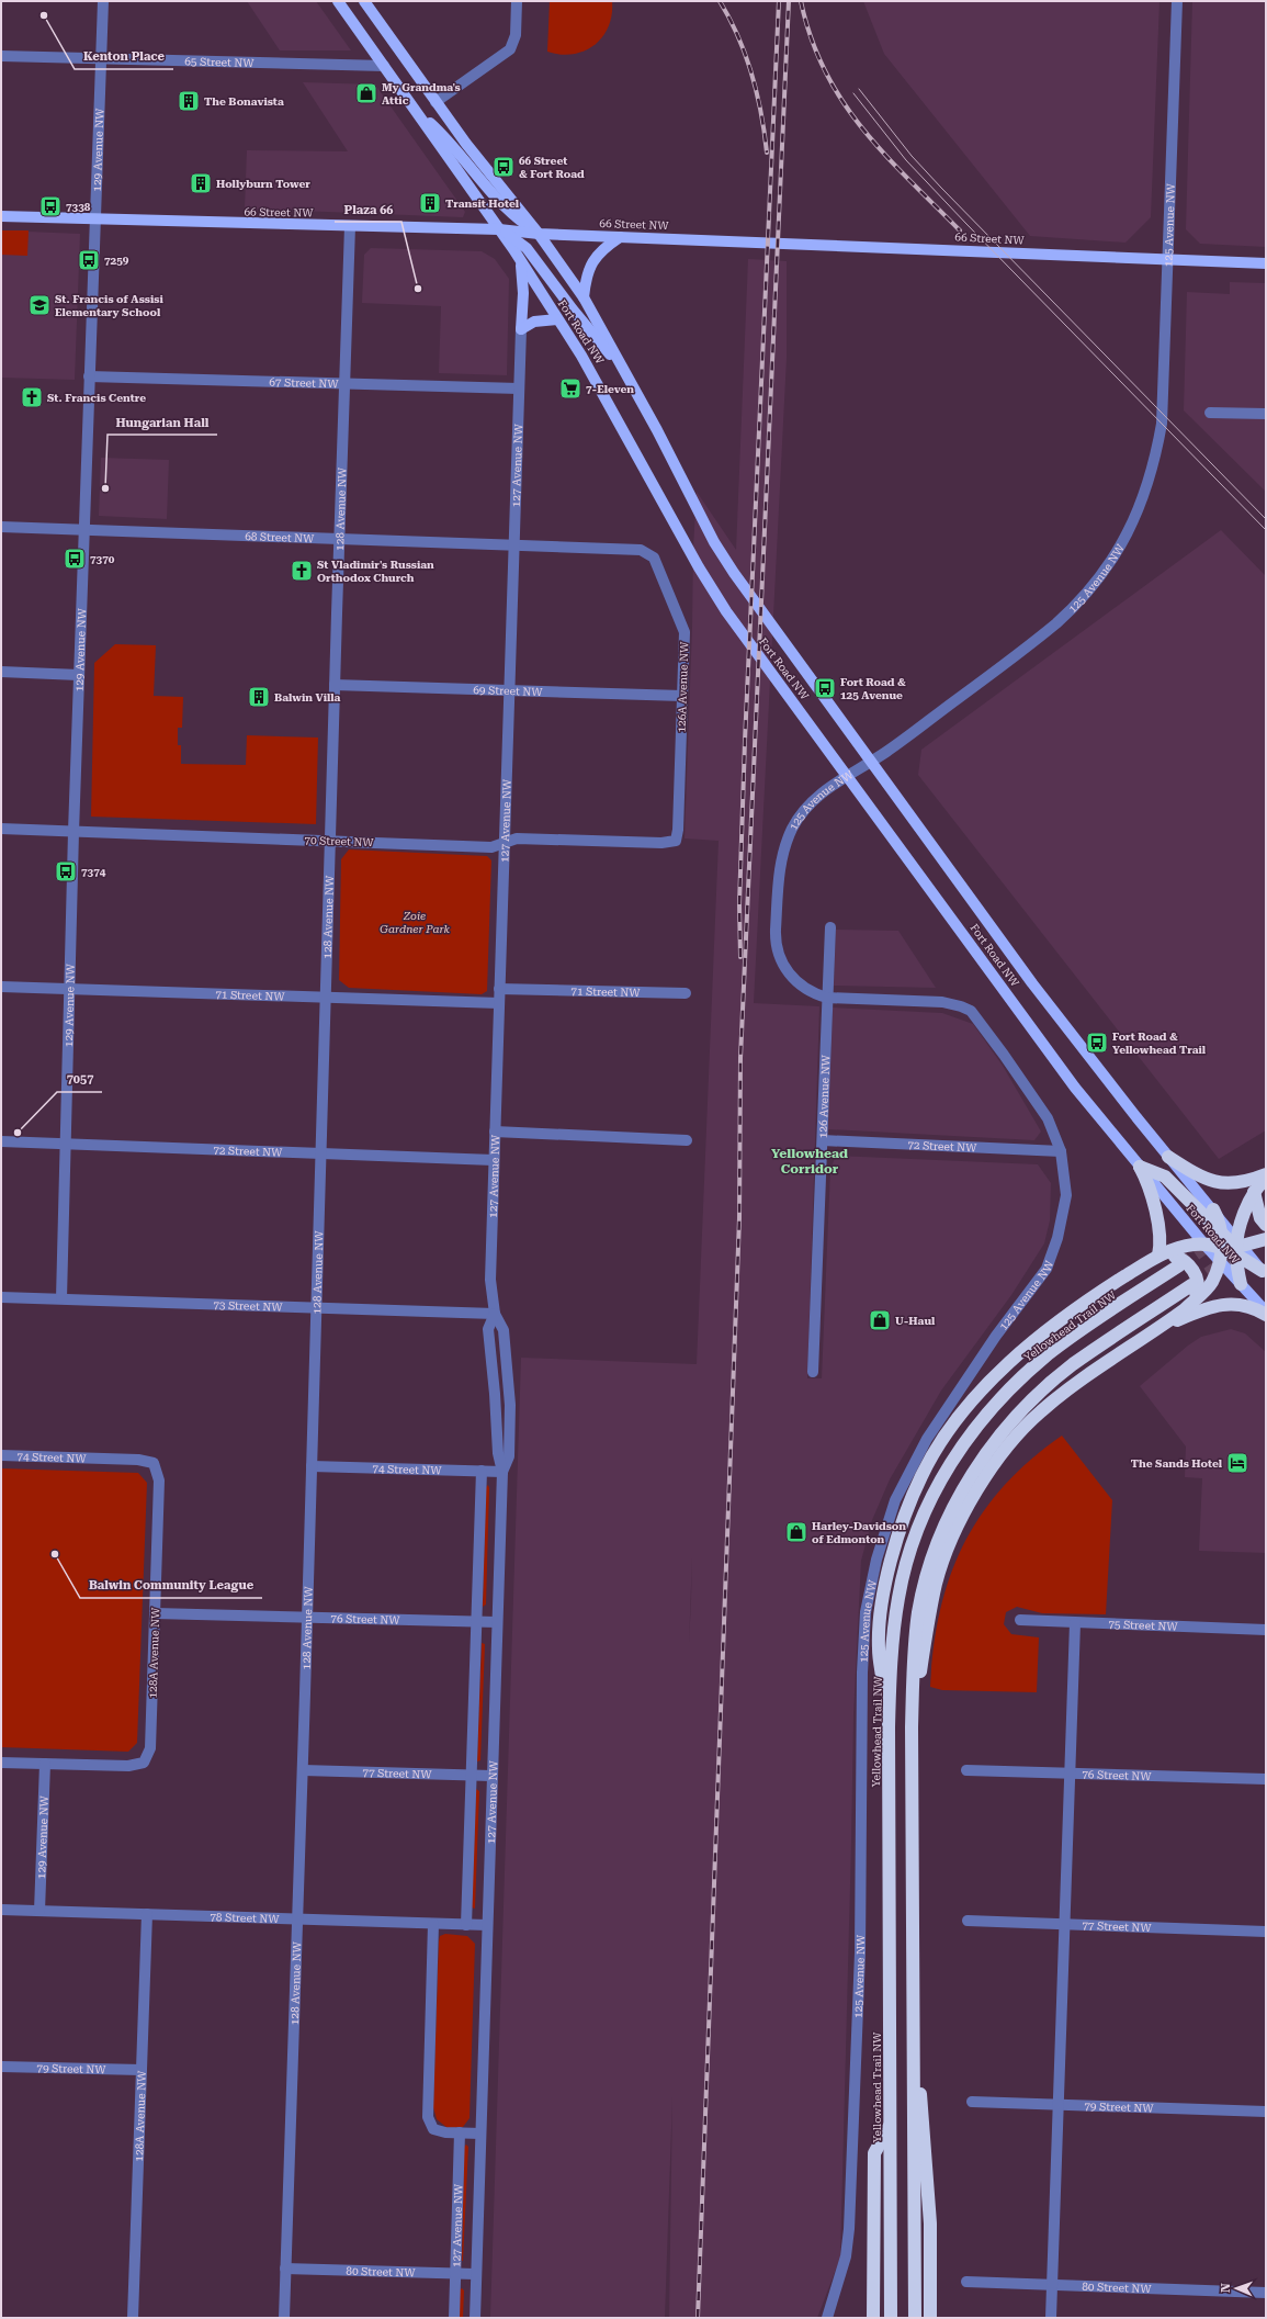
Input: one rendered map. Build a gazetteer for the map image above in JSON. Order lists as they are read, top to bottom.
{
  "streets": {
    "highway": ["Yellowhead Trail NW"],
    "main road": ["66 Street NW", "Fort Road NW"],
    "street": [
      "65 Street NW",
      "129 Avenue NW",
      "125 Avenue NW",
      "67 Street NW",
      "127 Avenue NW",
      "128 Avenue NW",
      "68 Street NW",
      "126A Avenue NW",
      "69 Street NW",
      "70 Street NW",
      "71 Street NW",
      "126 Avenue NW",
      "72 Street NW",
      "73 Street NW",
      "74 Street NW",
      "76 Street NW",
      "75 Street NW",
      "128A Avenue NW",
      "77 Street NW",
      "78 Street NW",
      "79 Street NW",
      "80 Street NW"
    ]
  },
  "crossings": [
    ["65 Street NW", "129 Avenue NW"],
    ["65 Street NW", "Fort Road NW"],
    ["129 Avenue NW", "66 Street NW"],
    ["129 Avenue NW", "67 Street NW"],
    ["129 Avenue NW", "68 Street NW"],
    ["129 Avenue NW", "70 Street NW"],
    ["129 Avenue NW", "71 Street NW"],
    ["129 Avenue NW", "72 Street NW"],
    ["129 Avenue NW", "73 Street NW"],
    ["129 Avenue NW", "128A Avenue NW"],
    ["129 Avenue NW", "78 Street NW"],
    ["66 Street NW", "125 Avenue NW"],
    ["66 Street NW", "Fort Road NW"],
    ["66 Street NW", "128 Avenue NW"],
    ["125 Avenue NW", "Fort Road NW"],
    ["125 Avenue NW", "126 Avenue NW"],
    ["125 Avenue NW", "72 Street NW"],
    ["67 Street NW", "127 Avenue NW"],
    ["67 Street NW", "128 Avenue NW"],
    ["127 Avenue NW", "68 Street NW"],
    ["127 Avenue NW", "69 Street NW"],
    ["127 Avenue NW", "70 Street NW"],
    ["127 Avenue NW", "71 Street NW"],
    ["127 Avenue NW", "72 Street NW"],
    ["127 Avenue NW", "73 Street NW"],
    ["127 Avenue NW", "74 Street NW"],
    ["127 Avenue NW", "76 Street NW"],
    ["127 Avenue NW", "77 Street NW"],
    ["127 Avenue NW", "78 Street NW"],
    ["127 Avenue NW", "80 Street NW"],
    ["128 Avenue NW", "68 Street NW"],
    ["128 Avenue NW", "69 Street NW"],
    ["128 Avenue NW", "70 Street NW"],
    ["128 Avenue NW", "71 Street NW"],
    ["128 Avenue NW", "72 Street NW"],
    ["128 Avenue NW", "73 Street NW"],
    ["128 Avenue NW", "74 Street NW"],
    ["128 Avenue NW", "76 Street NW"],
    ["128 Avenue NW", "77 Street NW"],
    ["128 Avenue NW", "78 Street NW"],
    ["128 Avenue NW", "80 Street NW"],
    ["68 Street NW", "126A Avenue NW"],
    ["126A Avenue NW", "69 Street NW"],
    ["126A Avenue NW", "70 Street NW"],
    ["126 Avenue NW", "72 Street NW"],
    ["74 Street NW", "128A Avenue NW"],
    ["76 Street NW", "128A Avenue NW"],
    ["128A Avenue NW", "78 Street NW"],
    ["128A Avenue NW", "79 Street NW"]
  ],
  "districts": ["Yellowhead Corridor"],
  "parks": ["Zoie Gardner Park"],
  "places": {
    "other": [
      "Kenton Place",
      "Plaza 66",
      "Hungarian Hall",
      "7057",
      "Balwin Community League"
    ],
    "shop": ["My Grandma's Attic", "U-Haul", "Harley-Davidson of Edmonton"],
    "building": [
      "The Bonavista",
      "Hollyburn Tower",
      "Transit Hotel",
      "Balwin Villa"
    ],
    "bus stop": [
      "66 Street & Fort Road",
      "7338",
      "7259",
      "7370",
      "Fort Road & 125 Avenue",
      "7374",
      "Fort Road & Yellowhead Trail"
    ],
    "school or university": ["St. Francis of Assisi Elementary School"],
    "supermarket": ["7-Eleven"],
    "church": ["St. Francis Centre", "St Vladimir's Russian Orthodox Church"],
    "hotel": ["The Sands Hotel"]
  },
  "north": "left"
}
